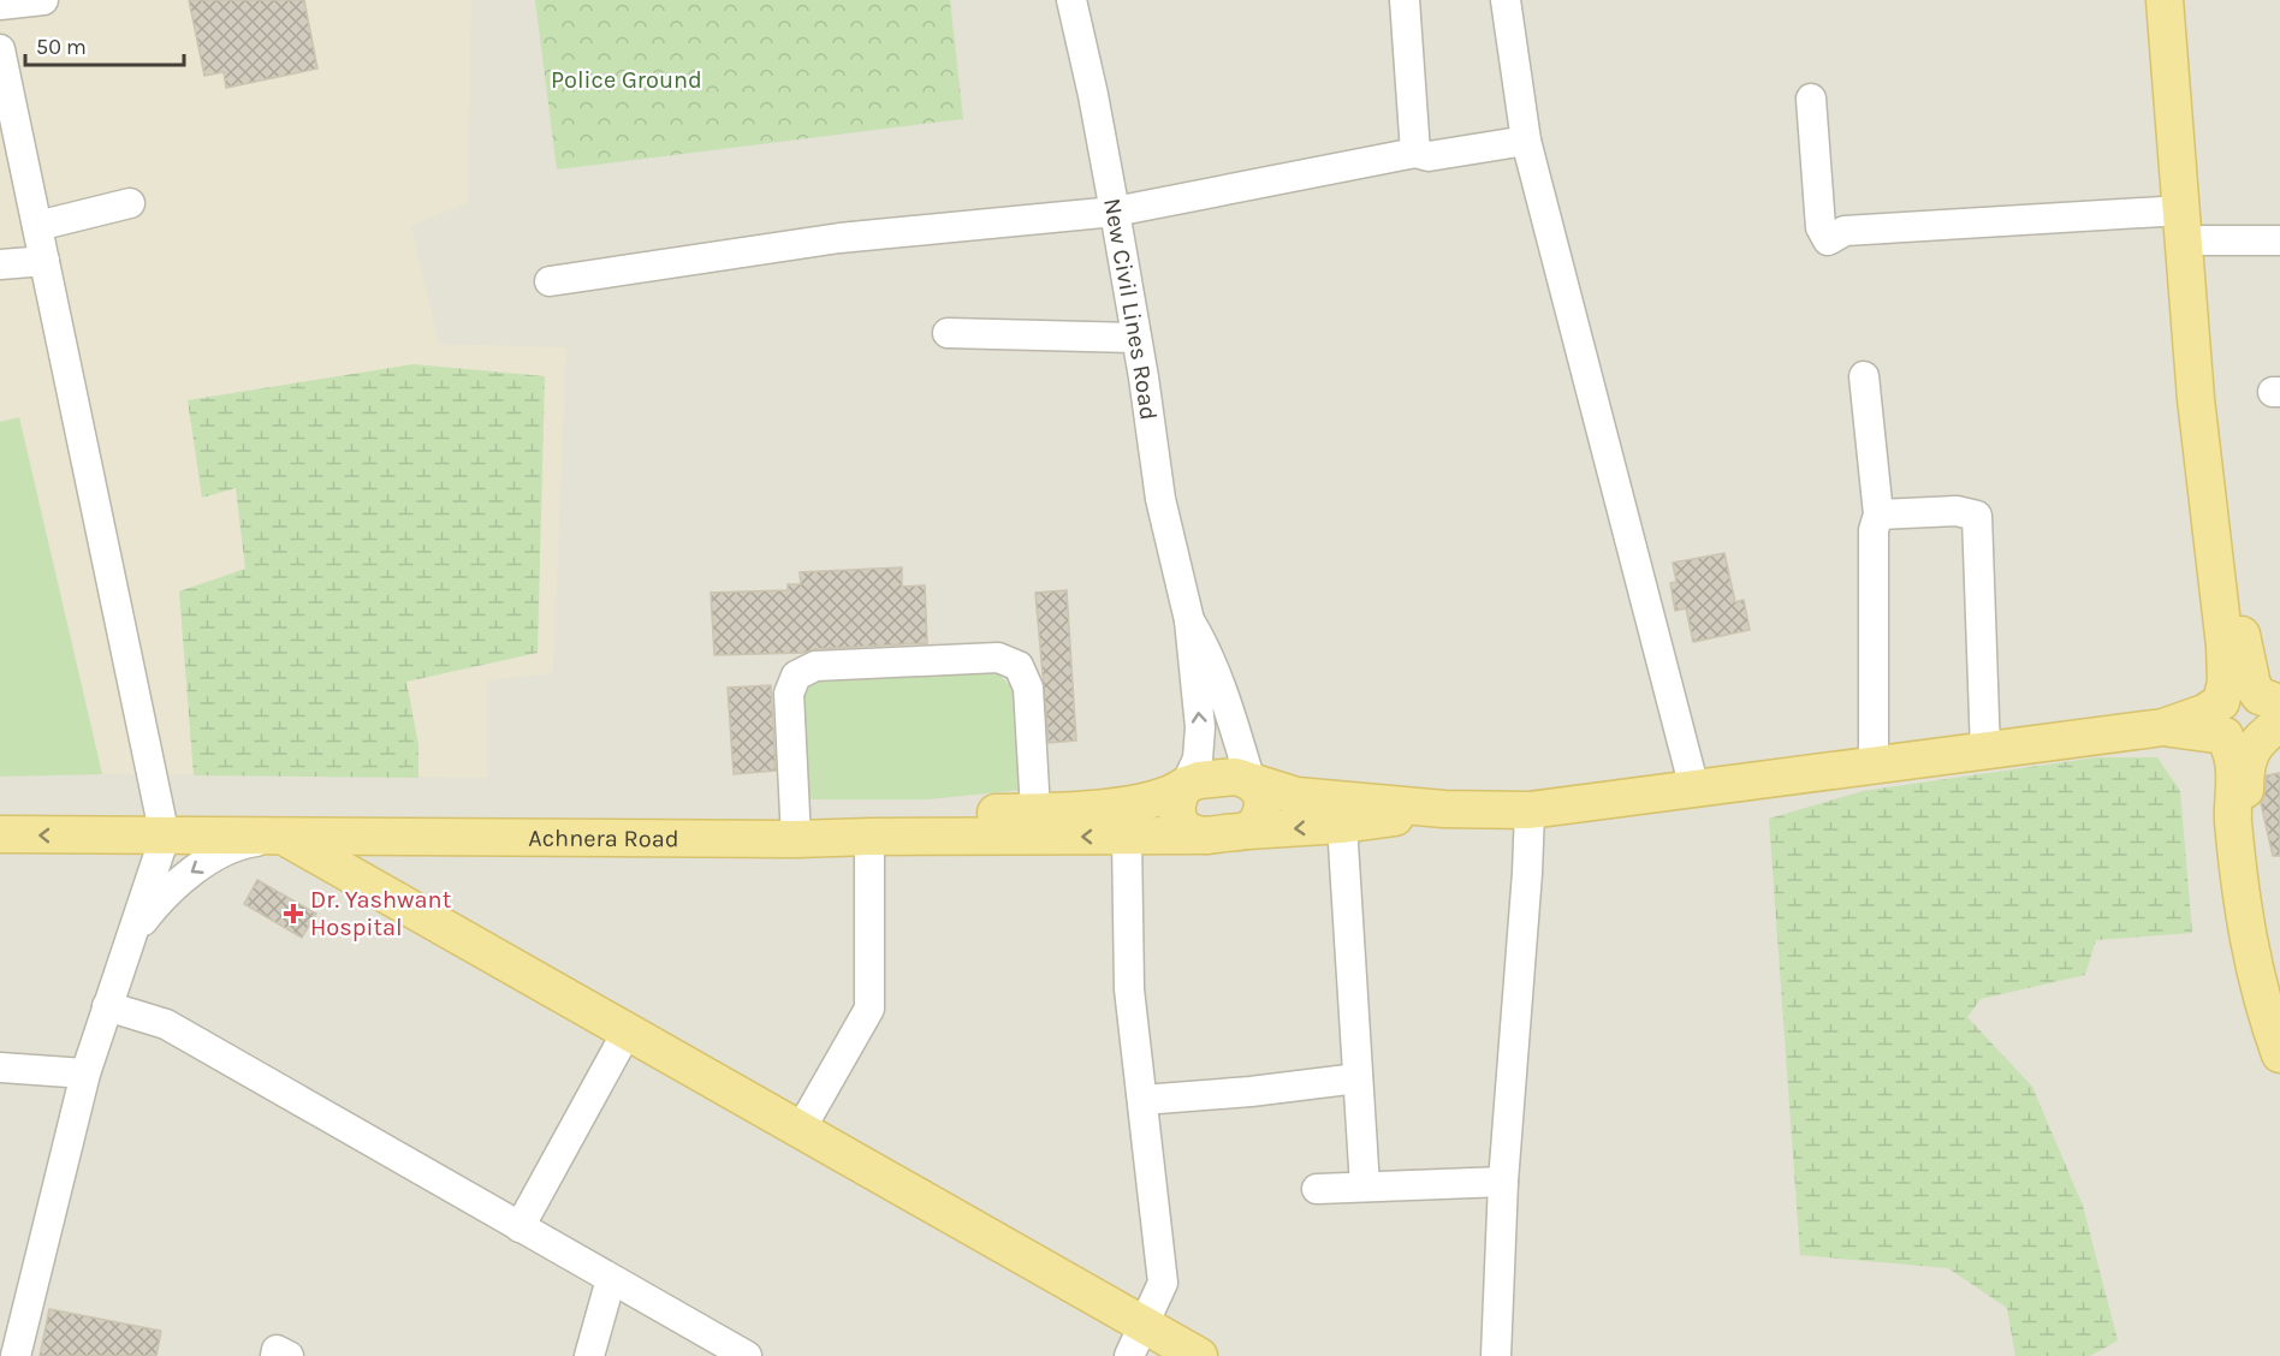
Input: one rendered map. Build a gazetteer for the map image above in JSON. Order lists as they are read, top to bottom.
{
  "streets": {
    "main road": ["Achnera Road"],
    "street": ["New Civil Lines Road"]
  },
  "parks": ["Police Ground"],
  "places": {
    "health": ["Dr. Yashwant Hospital"]
  },
  "scale_bar": "50 m"
}
